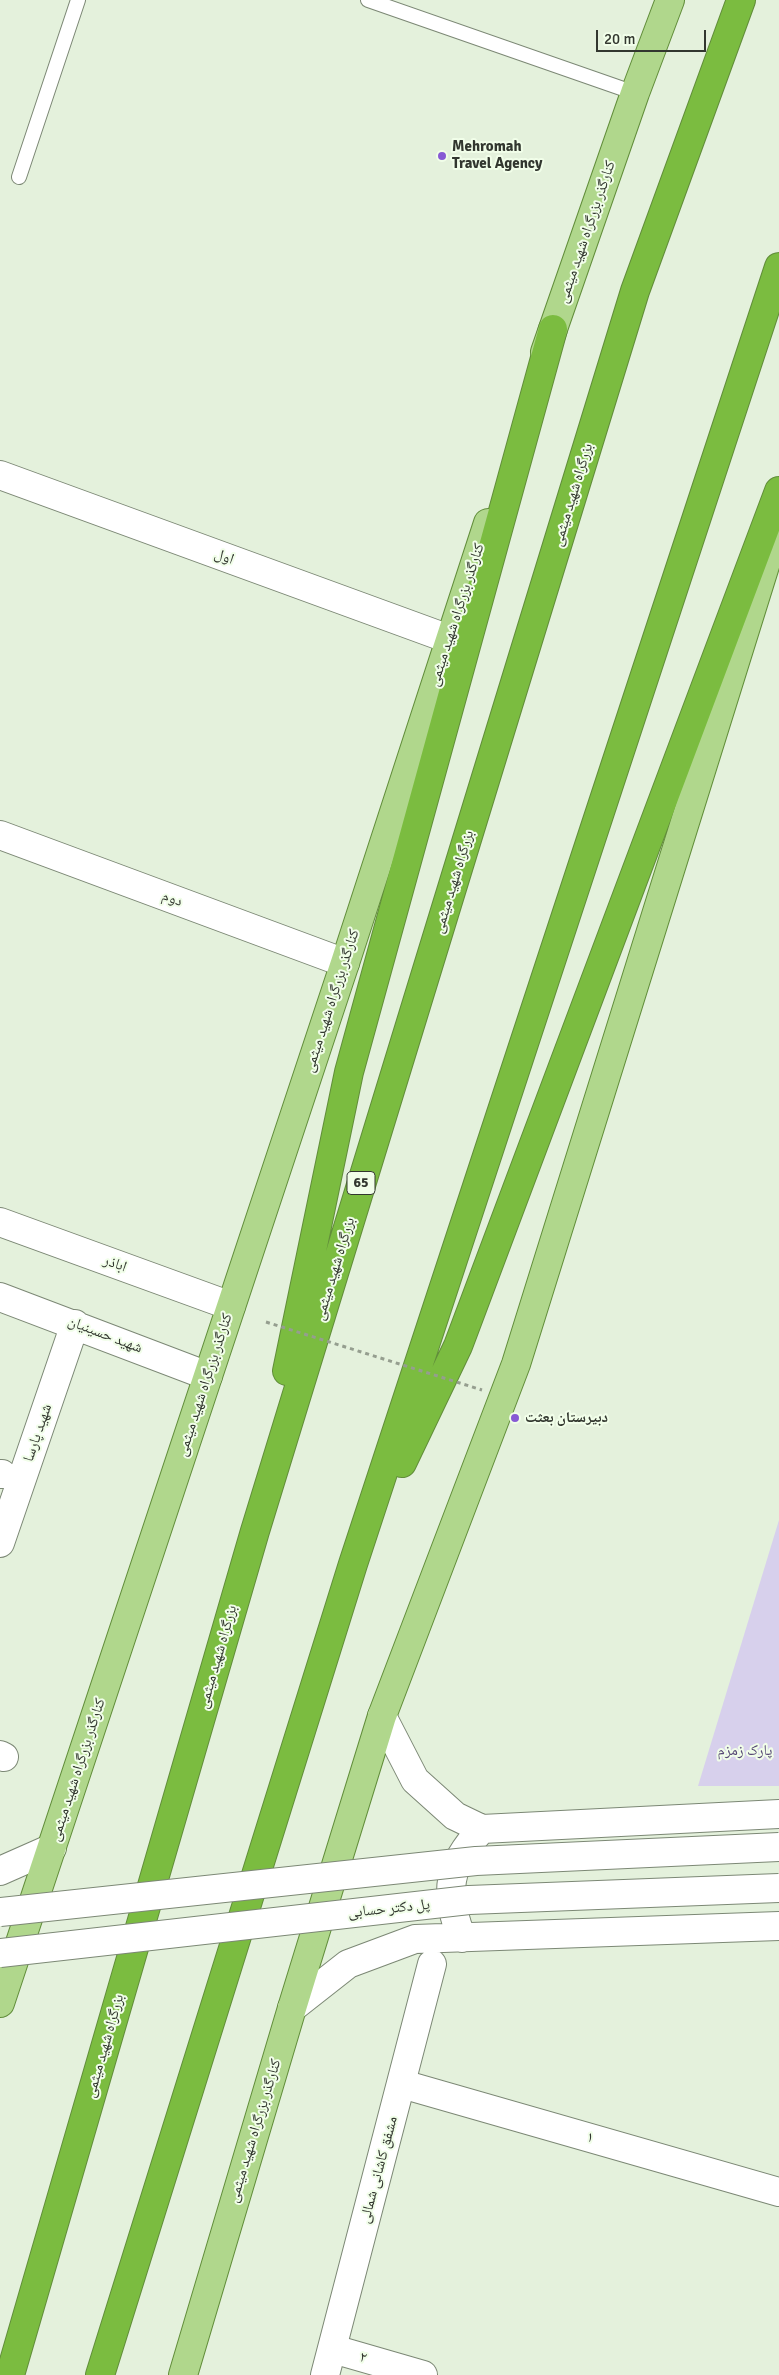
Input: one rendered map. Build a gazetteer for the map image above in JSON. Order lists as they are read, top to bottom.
{
  "streets": {
    "highway": ["بزرگراه شهید میثمی", "65"],
    "main road": [
      "کنارگذر بزرگراه شهید میثمی",
      "اول",
      "دوم",
      "اباذر",
      "شهید حسینیان",
      "شهید پارسا",
      "پل دکتر حسابی",
      "۱",
      "مشفق کاشانی شمالی",
      "۲"
    ]
  },
  "crossings": [
    ["کنارگذر بزرگراه شهید میثمی", "اول"],
    ["کنارگذر بزرگراه شهید میثمی", "دوم"],
    ["کنارگذر بزرگراه شهید میثمی", "اباذر"],
    ["کنارگذر بزرگراه شهید میثمی", "شهید حسینیان"],
    ["شهید حسینیان", "شهید پارسا"],
    ["۱", "مشفق کاشانی شمالی"],
    ["مشفق کاشانی شمالی", "۲"]
  ],
  "parks": ["پارک زمزم"],
  "places": ["Mehromah Travel Agency", "دبیرستان بعثت"],
  "scale_bar": "20 m"
}
